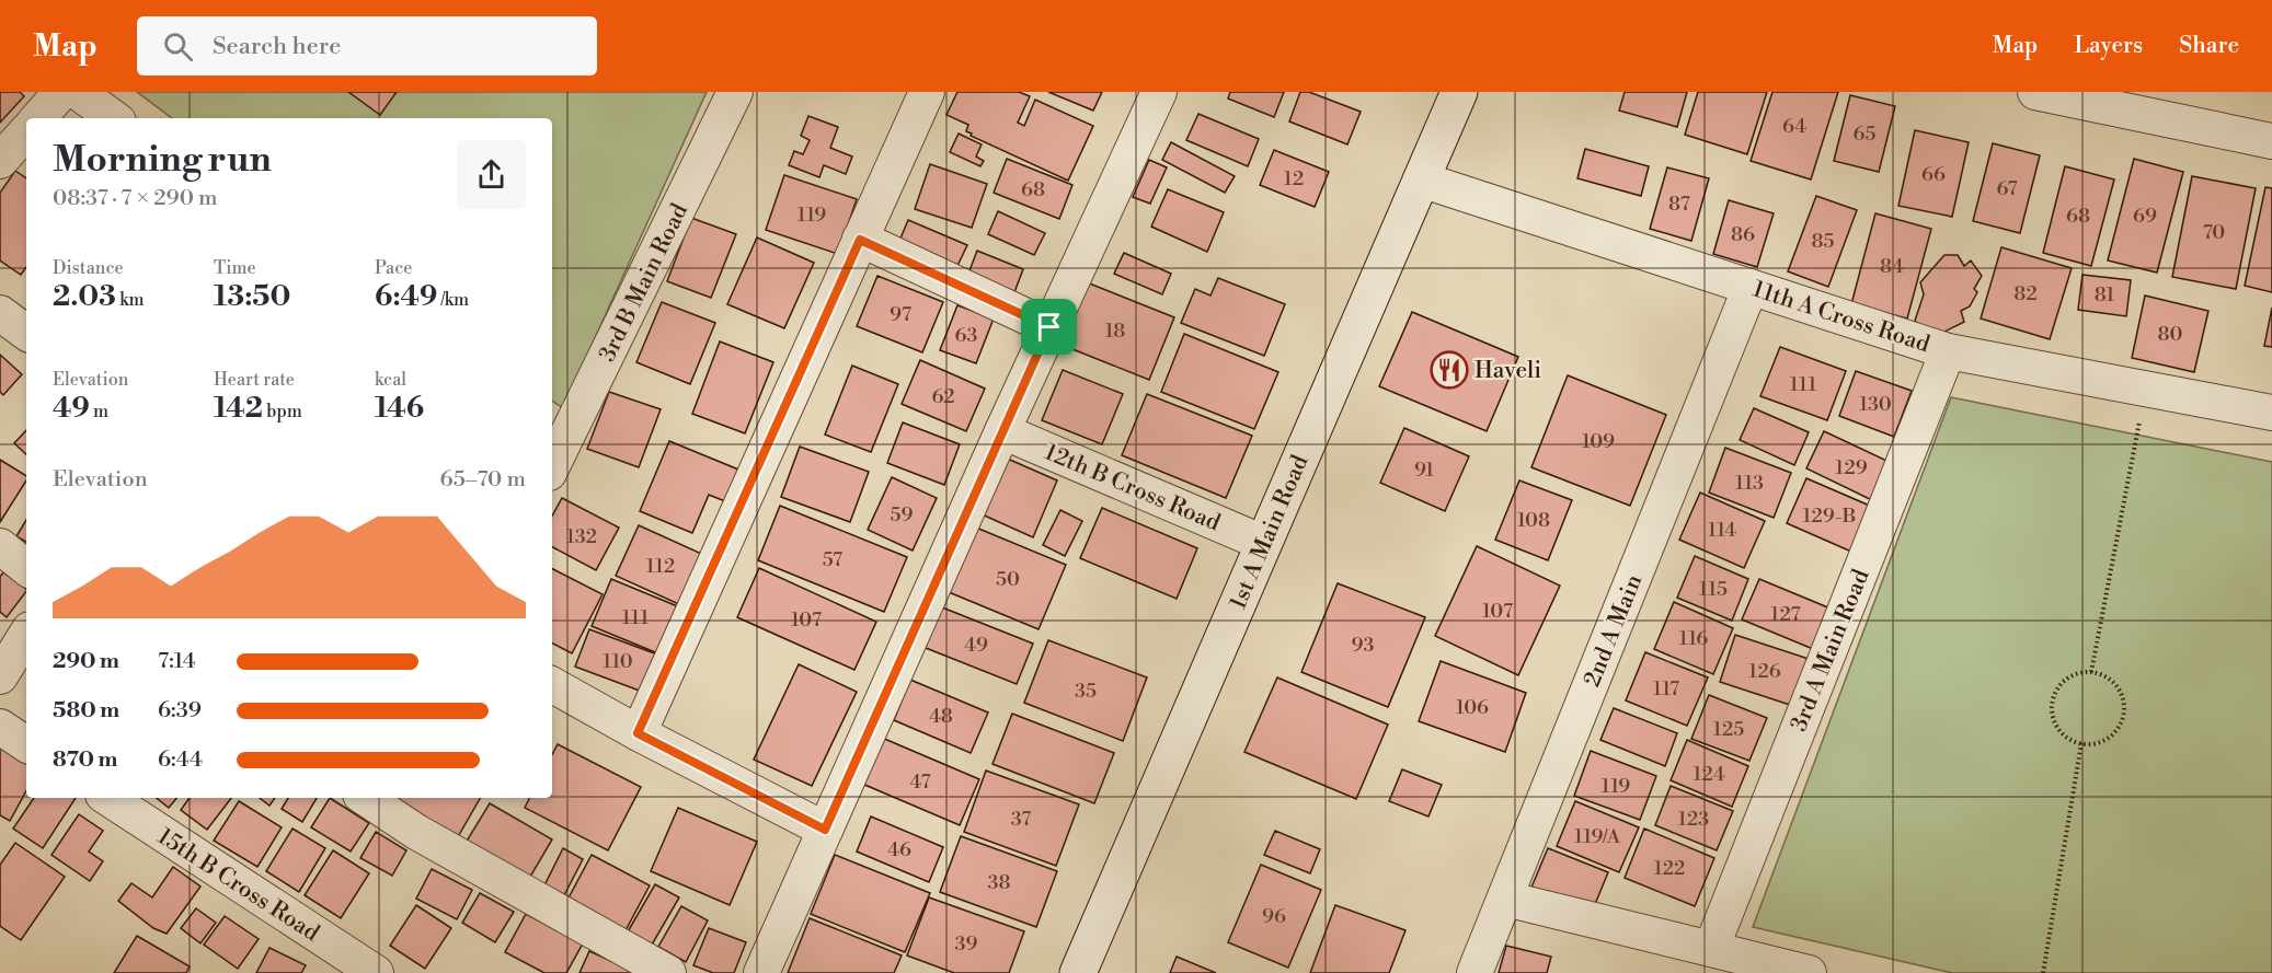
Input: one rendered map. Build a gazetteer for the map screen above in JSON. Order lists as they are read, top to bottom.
{
  "streets": {
    "street": [
      "3rd B Main Road",
      "11th A Cross Road",
      "12th B Cross Road",
      "1st A Main Road",
      "2nd A Main",
      "3rd A Main Road",
      "15th B Cross Road"
    ]
  },
  "crossings": [
    ["11th A Cross Road", "1st A Main Road"],
    ["11th A Cross Road", "2nd A Main"],
    ["11th A Cross Road", "3rd A Main Road"],
    ["12th B Cross Road", "1st A Main Road"]
  ],
  "places": {
    "restaurant": ["Haveli"]
  },
  "house_numbers": [
    "64",
    "65",
    "66",
    "12",
    "67",
    "68",
    "87",
    "119",
    "68",
    "69",
    "70",
    "86",
    "85",
    "84",
    "82",
    "81",
    "97",
    "18",
    "80",
    "63",
    "111",
    "62",
    "130",
    "109",
    "129",
    "91",
    "113",
    "59",
    "129-B",
    "108",
    "114",
    "132",
    "57",
    "112",
    "50",
    "115",
    "107",
    "127",
    "111",
    "107",
    "116",
    "49",
    "93",
    "110",
    "126",
    "117",
    "35",
    "106",
    "48",
    "125",
    "124",
    "47",
    "119",
    "37",
    "123",
    "119/A",
    "46",
    "122",
    "38",
    "96",
    "39"
  ],
  "page": {
    "header": "Map",
    "search": "Search here",
    "nav": ["Map", "Layers", "Share"],
    "heading": ["Morning run", "08:37 · 7 × 290 m"],
    "stats": [
      ["Distance", "2.03 km"],
      ["Time", "13:50"],
      ["Pace", "6:49 /km"],
      ["Elevation", "49 m"],
      ["Heart rate", "142 bpm"],
      ["kcal", "146"]
    ],
    "chart": ["Elevation", "65–70 m"],
    "list": [
      {
        "name": "290 m",
        "note": "7:14"
      },
      {
        "name": "580 m",
        "note": "6:39"
      },
      {
        "name": "870 m",
        "note": "6:44"
      }
    ]
  }
}
